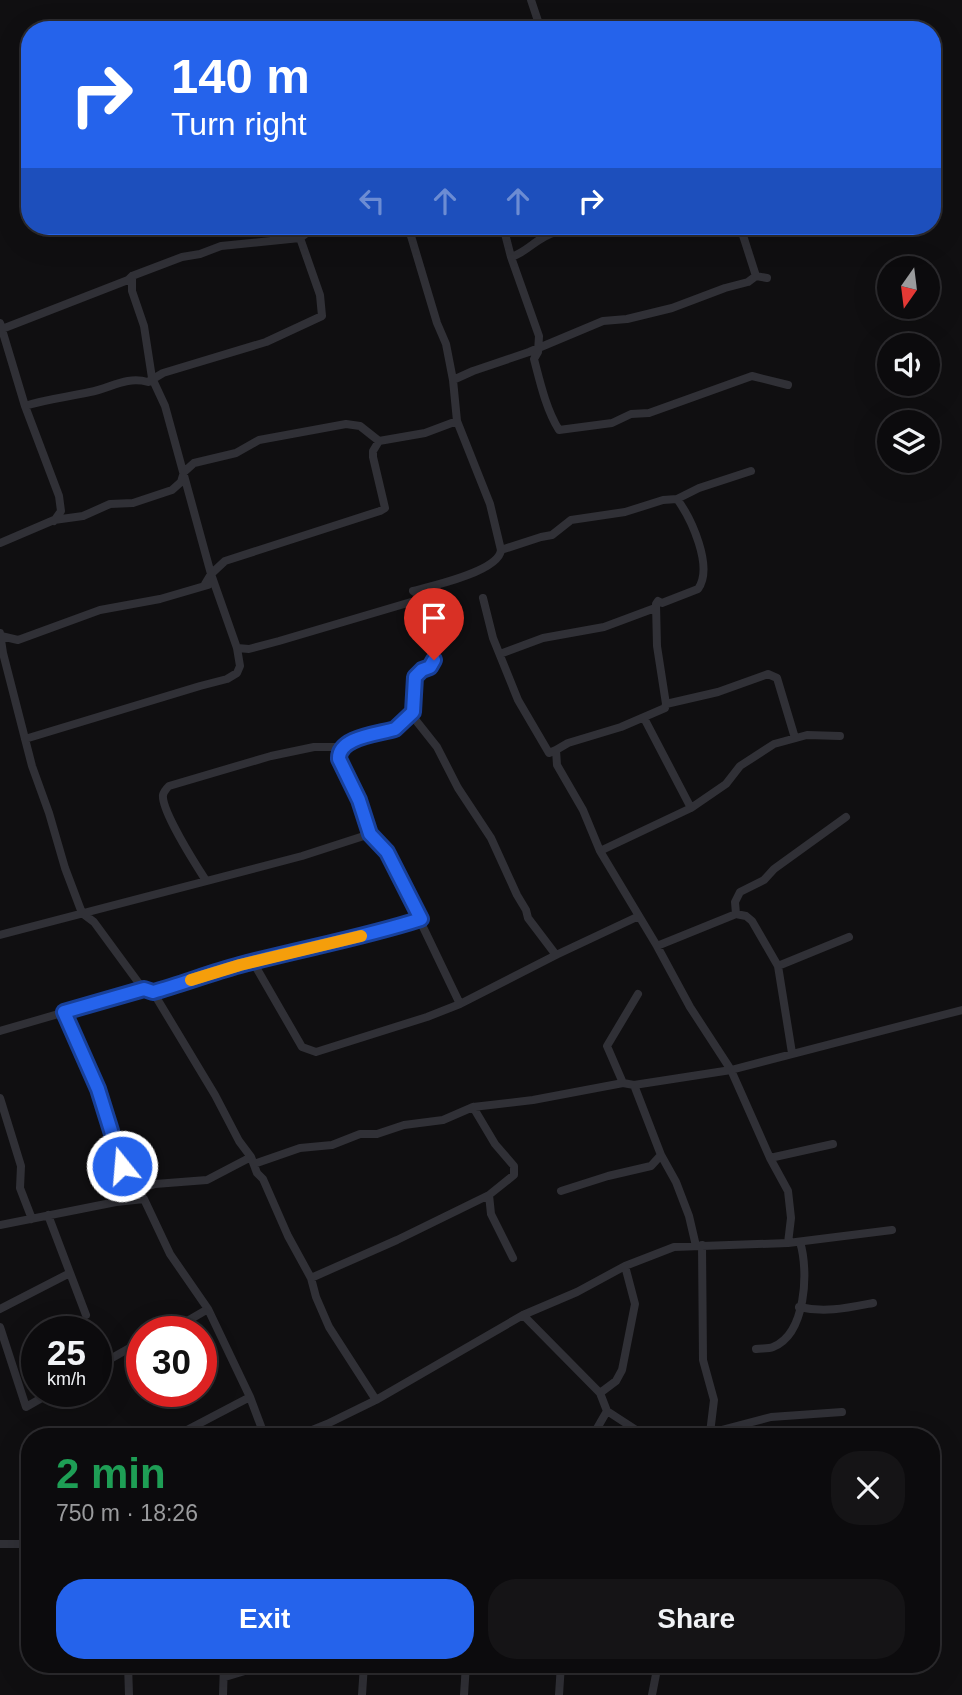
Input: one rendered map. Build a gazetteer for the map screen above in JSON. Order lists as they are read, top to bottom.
{
  "north": "bottom",
  "page": {
    "turn": ["140 m", "Turn right"],
    "speed": "25 km/h",
    "limit": "30",
    "heading": ["2 min", "750 m · 18:26"],
    "buttons": ["Exit", "Share"]
  }
}
